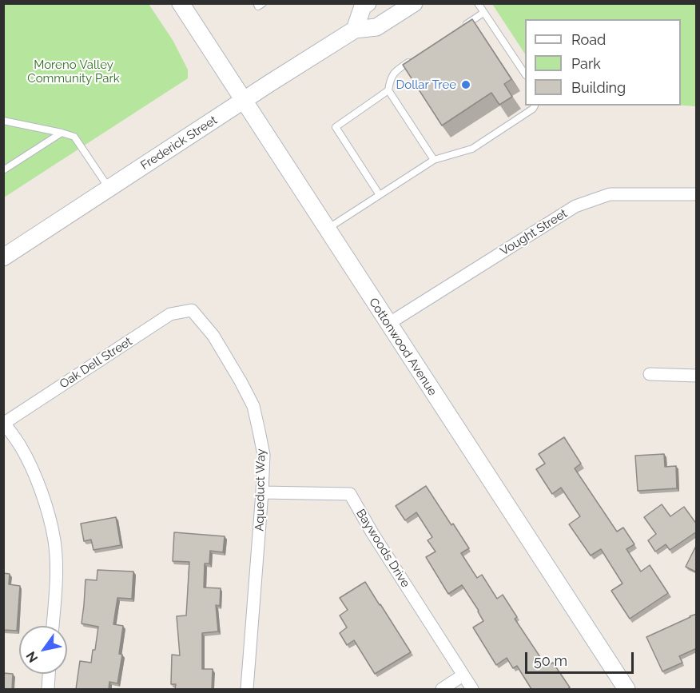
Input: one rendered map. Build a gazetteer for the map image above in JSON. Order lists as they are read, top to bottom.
{
  "streets": {
    "street": [
      "Frederick Street",
      "Vought Street",
      "Cottonwood Avenue",
      "Oak Dell Street",
      "Aqueduct Way",
      "Baywoods Drive"
    ]
  },
  "crossings": [
    ["Frederick Street", "Cottonwood Avenue"],
    ["Vought Street", "Cottonwood Avenue"],
    ["Oak Dell Street", "Aqueduct Way"],
    ["Aqueduct Way", "Baywoods Drive"]
  ],
  "parks": ["Moreno Valley Community Park"],
  "places": ["Dollar Tree"],
  "legend": ["Road", "Park", "Building"],
  "scale_bar": "50 m",
  "north": "bottom left"
}
